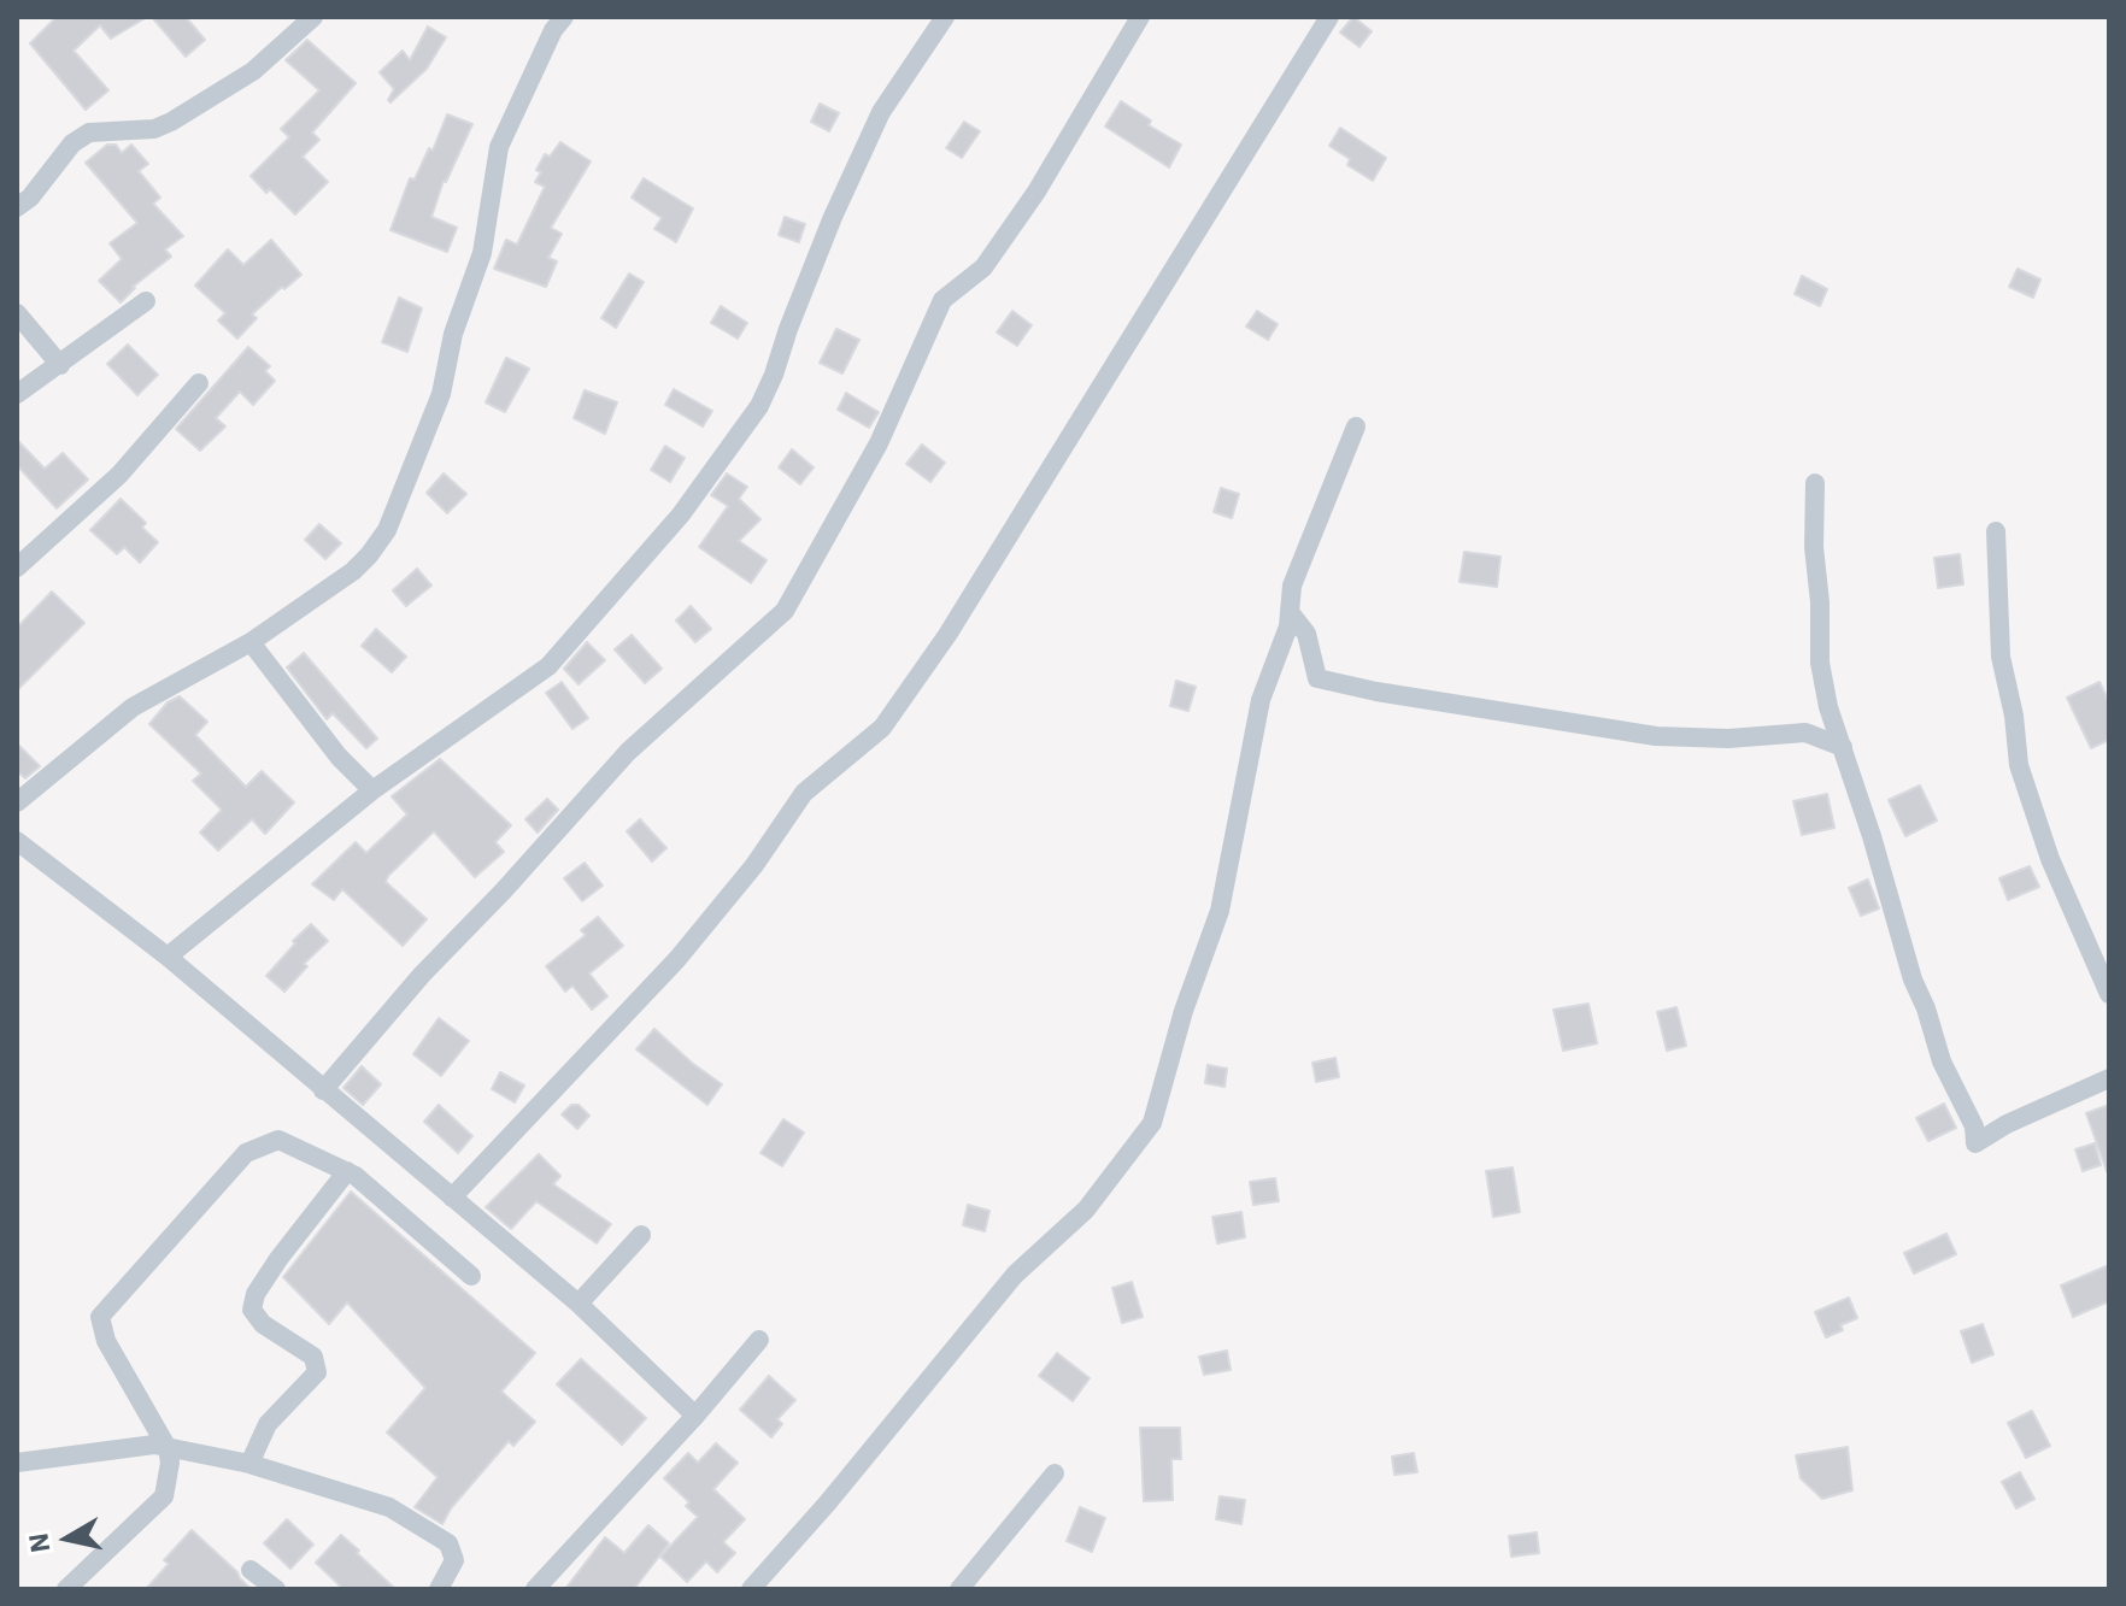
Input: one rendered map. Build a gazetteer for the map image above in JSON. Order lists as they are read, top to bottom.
{
  "north": "left"
}
